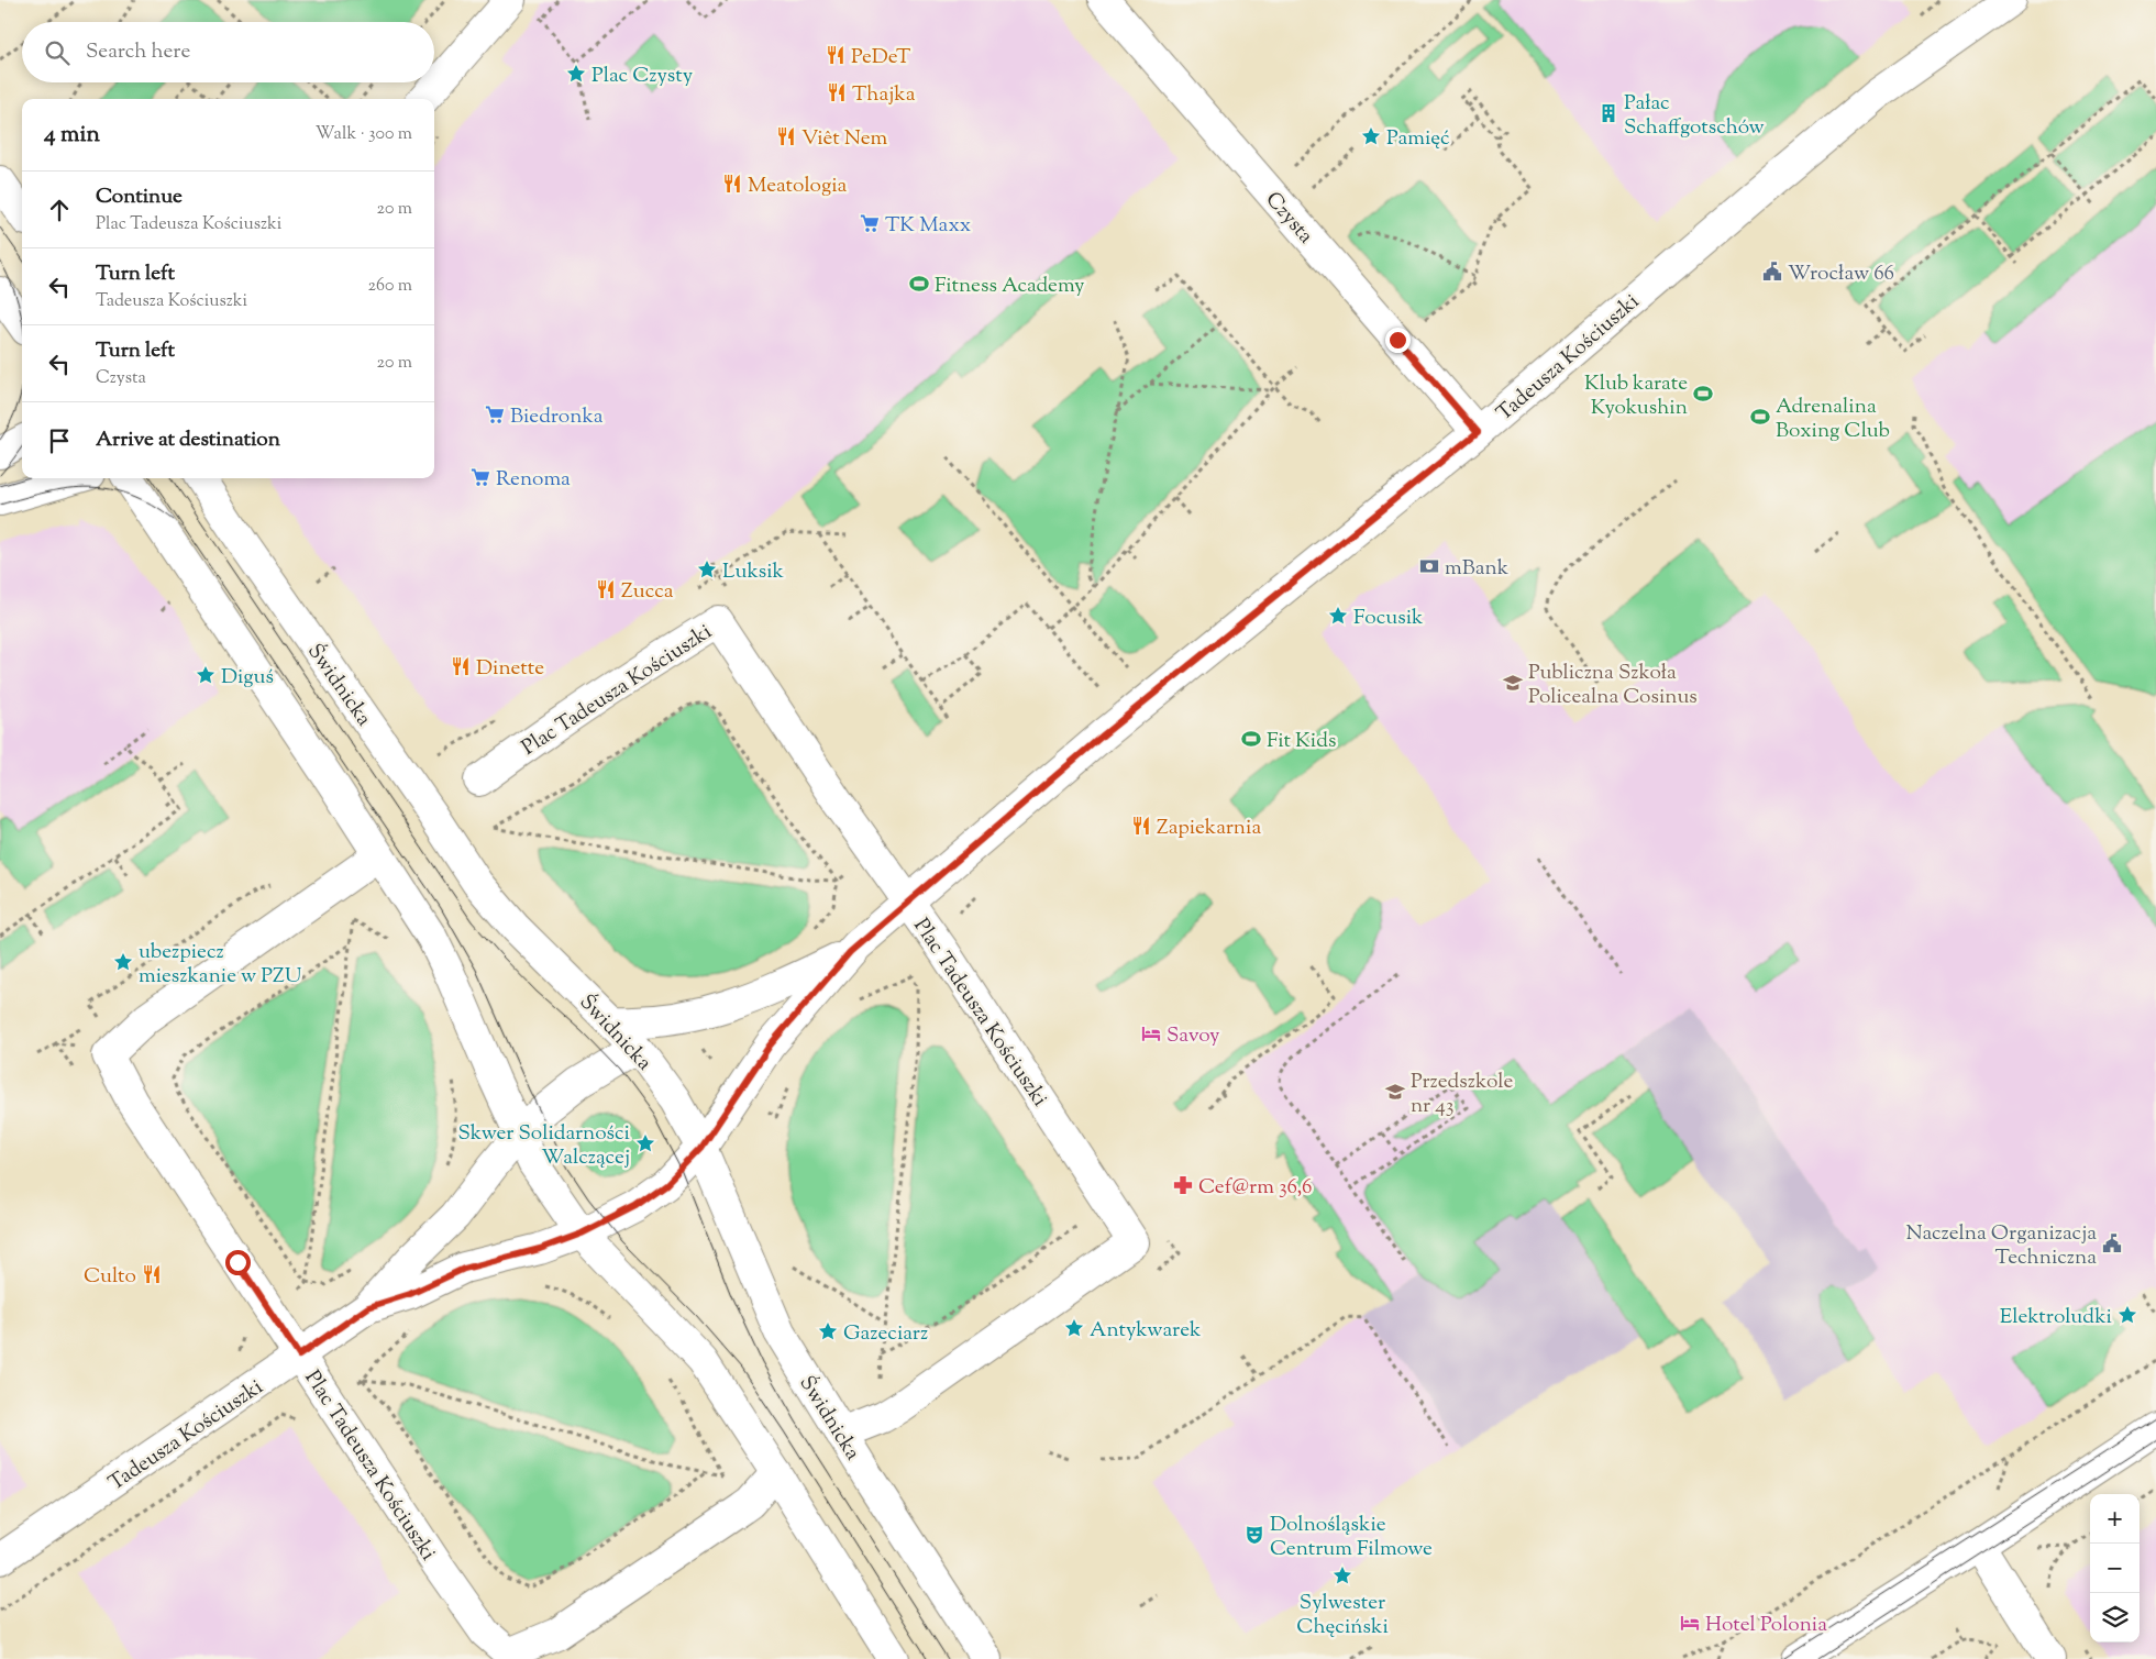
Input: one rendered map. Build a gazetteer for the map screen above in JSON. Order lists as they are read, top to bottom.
{
  "streets": {
    "street": [
      "Czysta",
      "Tadeusza Kościuszki",
      "Świdnicka",
      "Plac Tadeusza Kościuszki"
    ]
  },
  "crossings": [
    ["Czysta", "Tadeusza Kościuszki"],
    ["Tadeusza Kościuszki", "Świdnicka"],
    ["Tadeusza Kościuszki", "Plac Tadeusza Kościuszki"],
    ["Świdnicka", "Plac Tadeusza Kościuszki"]
  ],
  "places": {
    "restaurant": [
      "PeDeT",
      "Thajka",
      "Viêt Nem",
      "Meatologia",
      "Zucca",
      "Dinette",
      "Zapiekarnia",
      "Culto"
    ],
    "place": [
      "Plac Czysty",
      "Pamięć",
      "Luksik",
      "Focusik",
      "Diguś",
      "ubezpiecz mieszkanie w PZU",
      "Skwer Solidarności Walczącej",
      "Elektroludki",
      "Antykwarek",
      "Gazeciarz",
      "Sylwester Chęciński"
    ],
    "building": ["Pałac Schaffgotschów"],
    "supermarket": ["TK Maxx", "Biedronka", "Renoma"],
    "public building": ["Wrocław 66", "Naczelna Organizacja Techniczna"],
    "sports": [
      "Fitness Academy",
      "Klub karate Kyokushin",
      "Adrenalina Boxing Club",
      "Fit Kids"
    ],
    "bank": ["mBank"],
    "school or university": ["Publiczna Szkoła Policealna Cosinus", "Przedszkole nr 43"],
    "hotel": ["Savoy", "Hotel Polonia"],
    "pharmacy": ["Cef@rm 36,6"],
    "theatre": ["Dolnośląskie Centrum Filmowe"]
  },
  "page": {
    "search": "Search here",
    "heading": ["4 min", "Walk · 300 m"],
    "list": [
      ["Continue", "Plac Tadeusza Kościuszki", "20 m"],
      ["Turn left", "Tadeusza Kościuszki", "260 m"],
      ["Turn left", "Czysta", "20 m"],
      "Arrive at destination"
    ],
    "map_buttons": ["+", "−"]
  }
}
